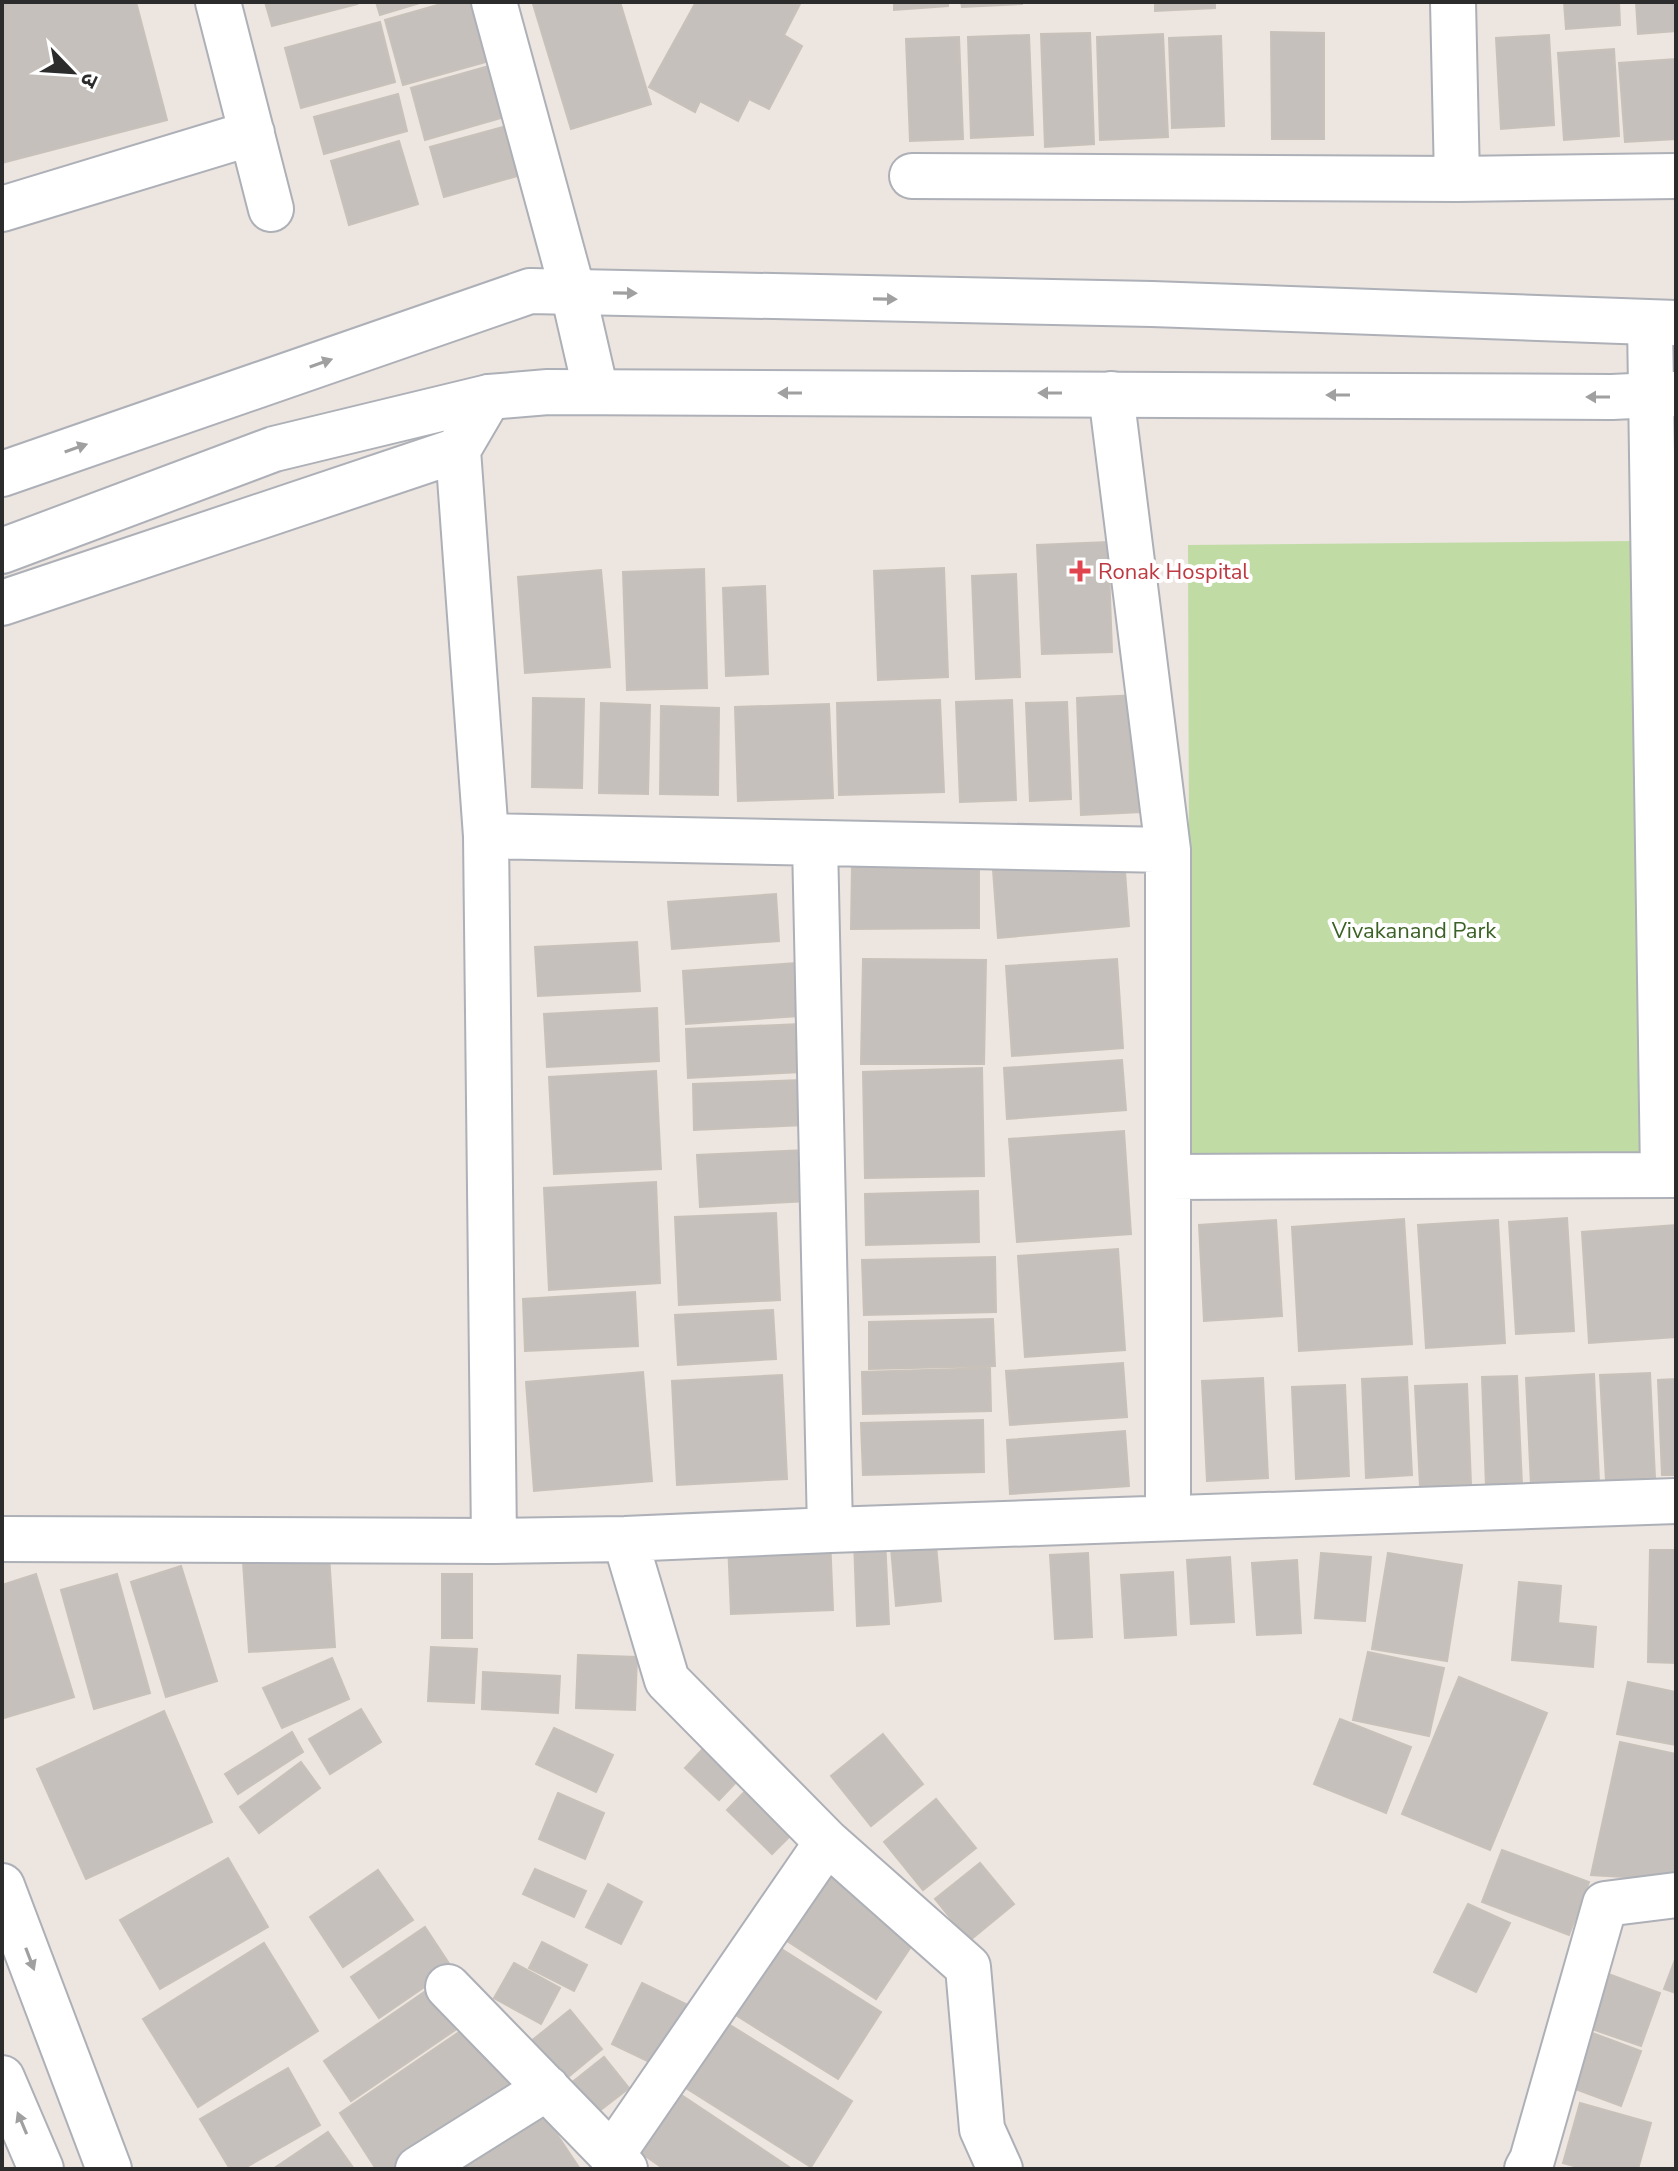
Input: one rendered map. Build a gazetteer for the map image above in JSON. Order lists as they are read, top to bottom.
{
  "parks": ["Vivakanand Park"],
  "places": {
    "health": ["Ronak Hospital"]
  },
  "north": "bottom right"
}
